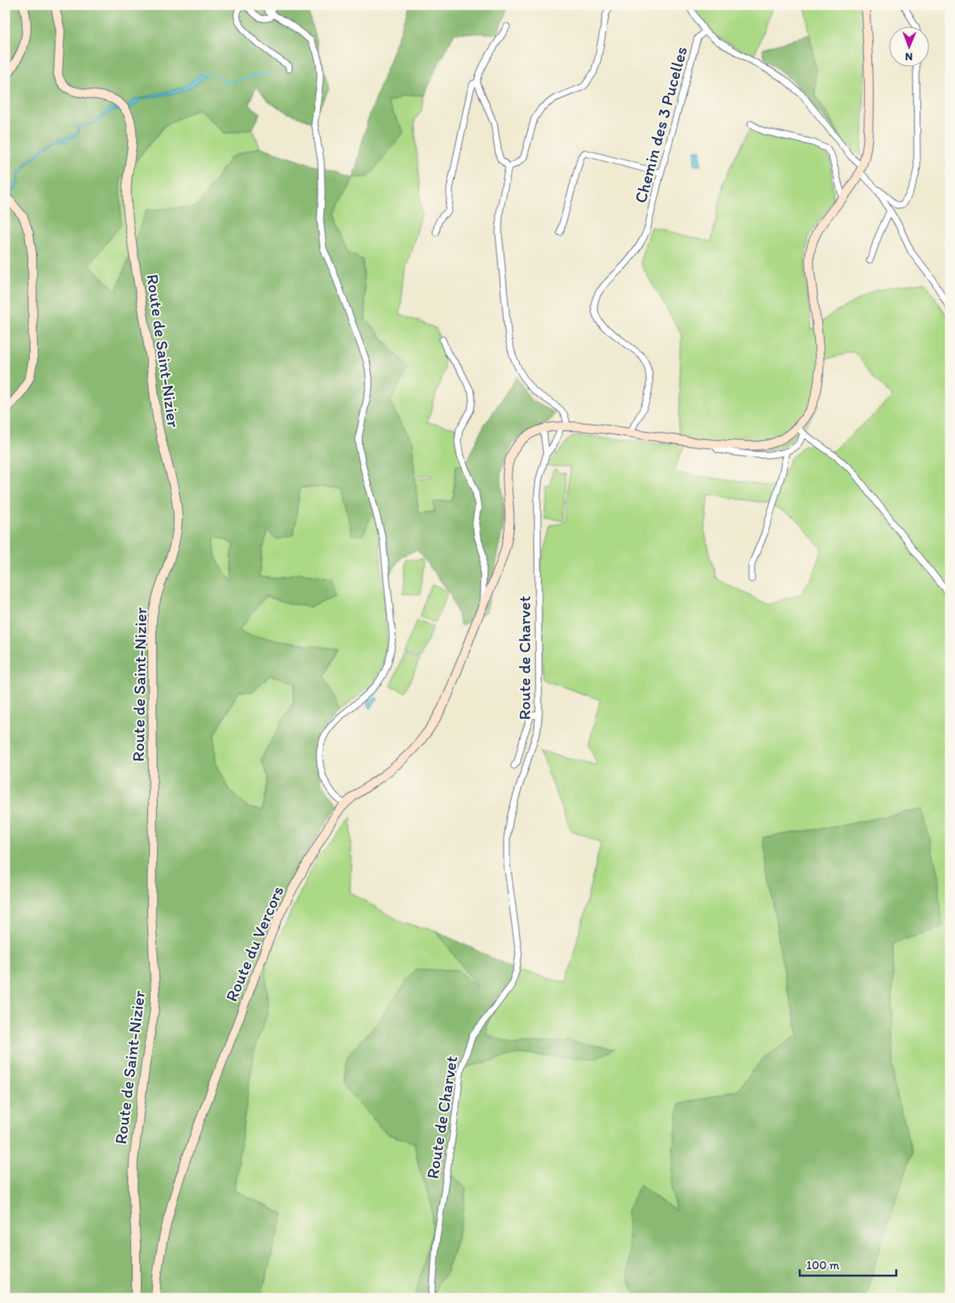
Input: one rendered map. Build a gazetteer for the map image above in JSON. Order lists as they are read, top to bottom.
{
  "streets": {
    "main road": ["Route de Saint-Nizier", "Route du Vercors"],
    "street": ["Chemin des 3 Pucelles", "Route de Charvet"]
  },
  "crossings": [
    ["Route de Charvet", "Route du Vercors"]
  ],
  "scale_bar": "100 m",
  "north": "bottom"
}
